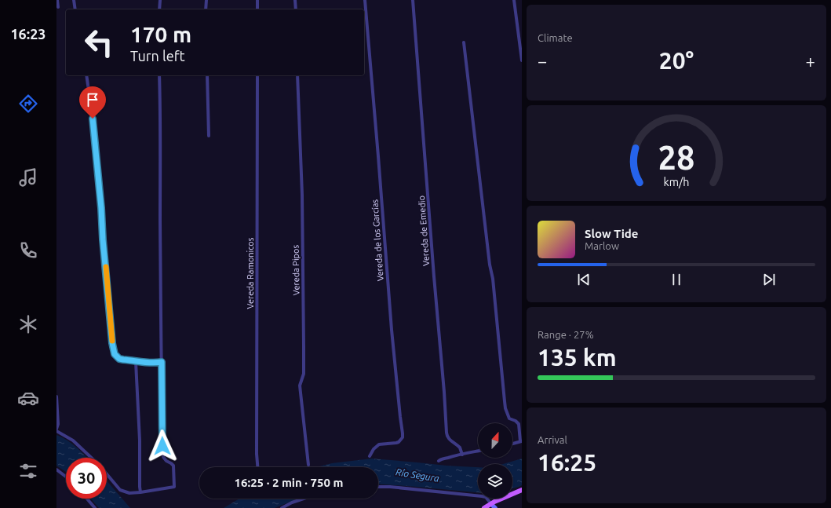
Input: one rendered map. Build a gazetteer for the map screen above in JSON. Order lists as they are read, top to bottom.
{
  "streets": {
    "street": [
      "Vereda de Emedio",
      "Vereda de los Garcías",
      "Vereda Pipos",
      "Vereda Ramonicos"
    ]
  },
  "water": ["Río Segura"],
  "north": "top",
  "page": {
    "tabs": "16:23",
    "tile": [
      "Climate",
      ["Range · 27%", "135 km"],
      ["Arrival", "16:25"]
    ],
    "turn": ["170 m", "Turn left"],
    "heat": ["−", "20°", "+"],
    "song": ["Slow Tide", "Marlow"],
    "limit": "30",
    "trip": "16:25 · 2 min · 750 m",
    "gauge": ["28", "km/h"]
  }
}
